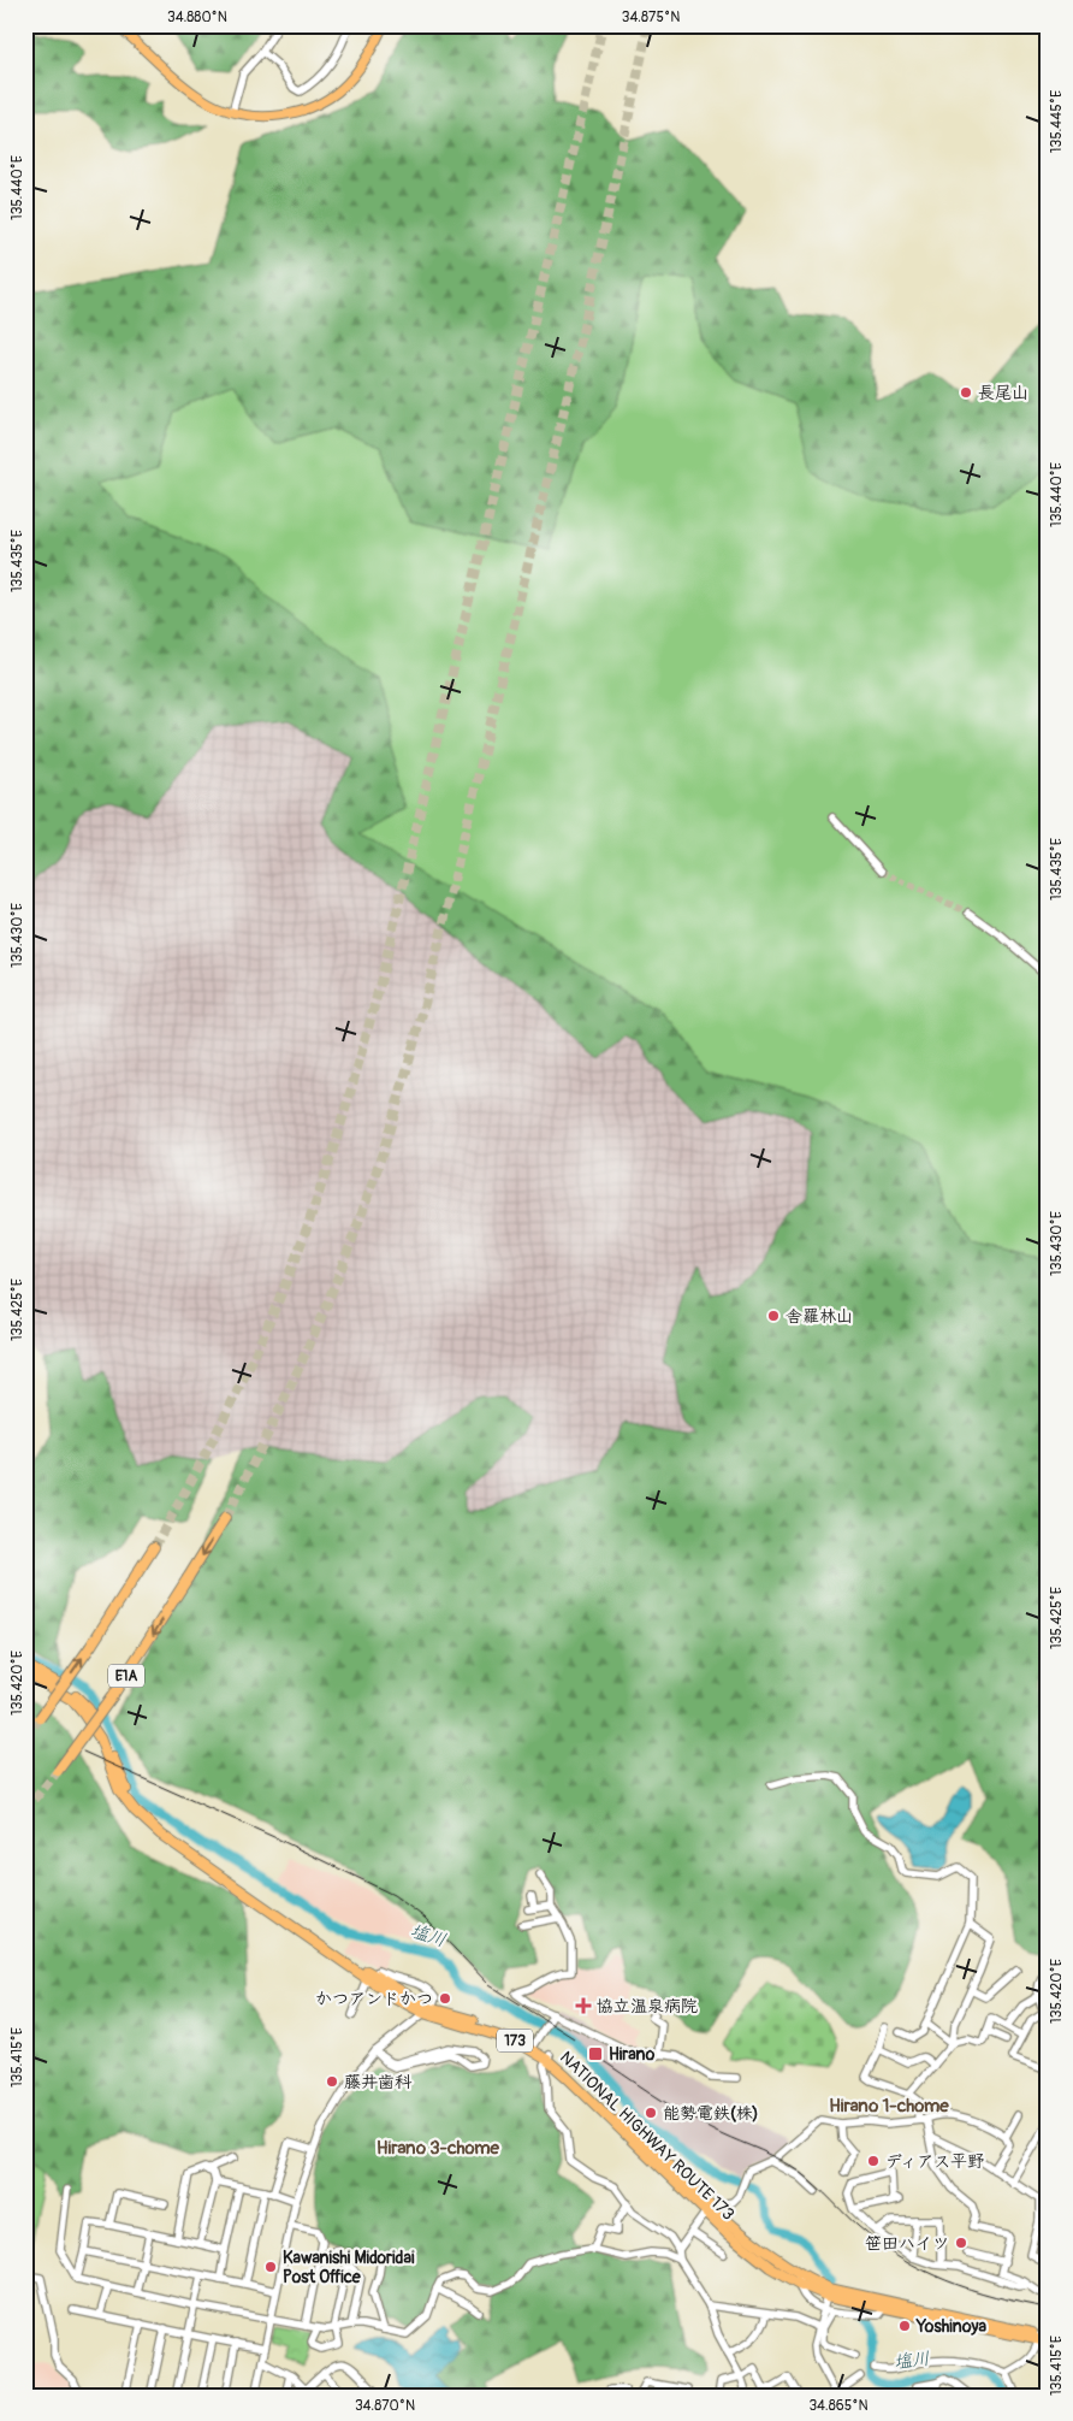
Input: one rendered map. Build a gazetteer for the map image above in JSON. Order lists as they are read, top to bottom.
{
  "streets": {
    "highway": ["E1A", "173", "NATIONAL HIGHWAY ROUTE 173"]
  },
  "districts": ["Hirano 1-chome", "Hirano 3-chome"],
  "water": ["塩川"],
  "places": {
    "other": [
      "長尾山",
      "舎羅林山",
      "かつアンドかつ",
      "藤井歯科",
      "能勢電鉄(株)",
      "ディアス平野",
      "笹田ハイツ",
      "Kawanishi Midoridai Post Office",
      "Yoshinoya"
    ],
    "health": ["協立温泉病院"],
    "transit": ["Hirano"]
  },
  "coordinates": [
    "34.880°N",
    "34.875°N",
    "135.445°E",
    "135.440°E",
    "135.435°E",
    "135.430°E",
    "135.425°E",
    "135.420°E",
    "135.415°E",
    "34.870°N",
    "34.865°N"
  ]
}
